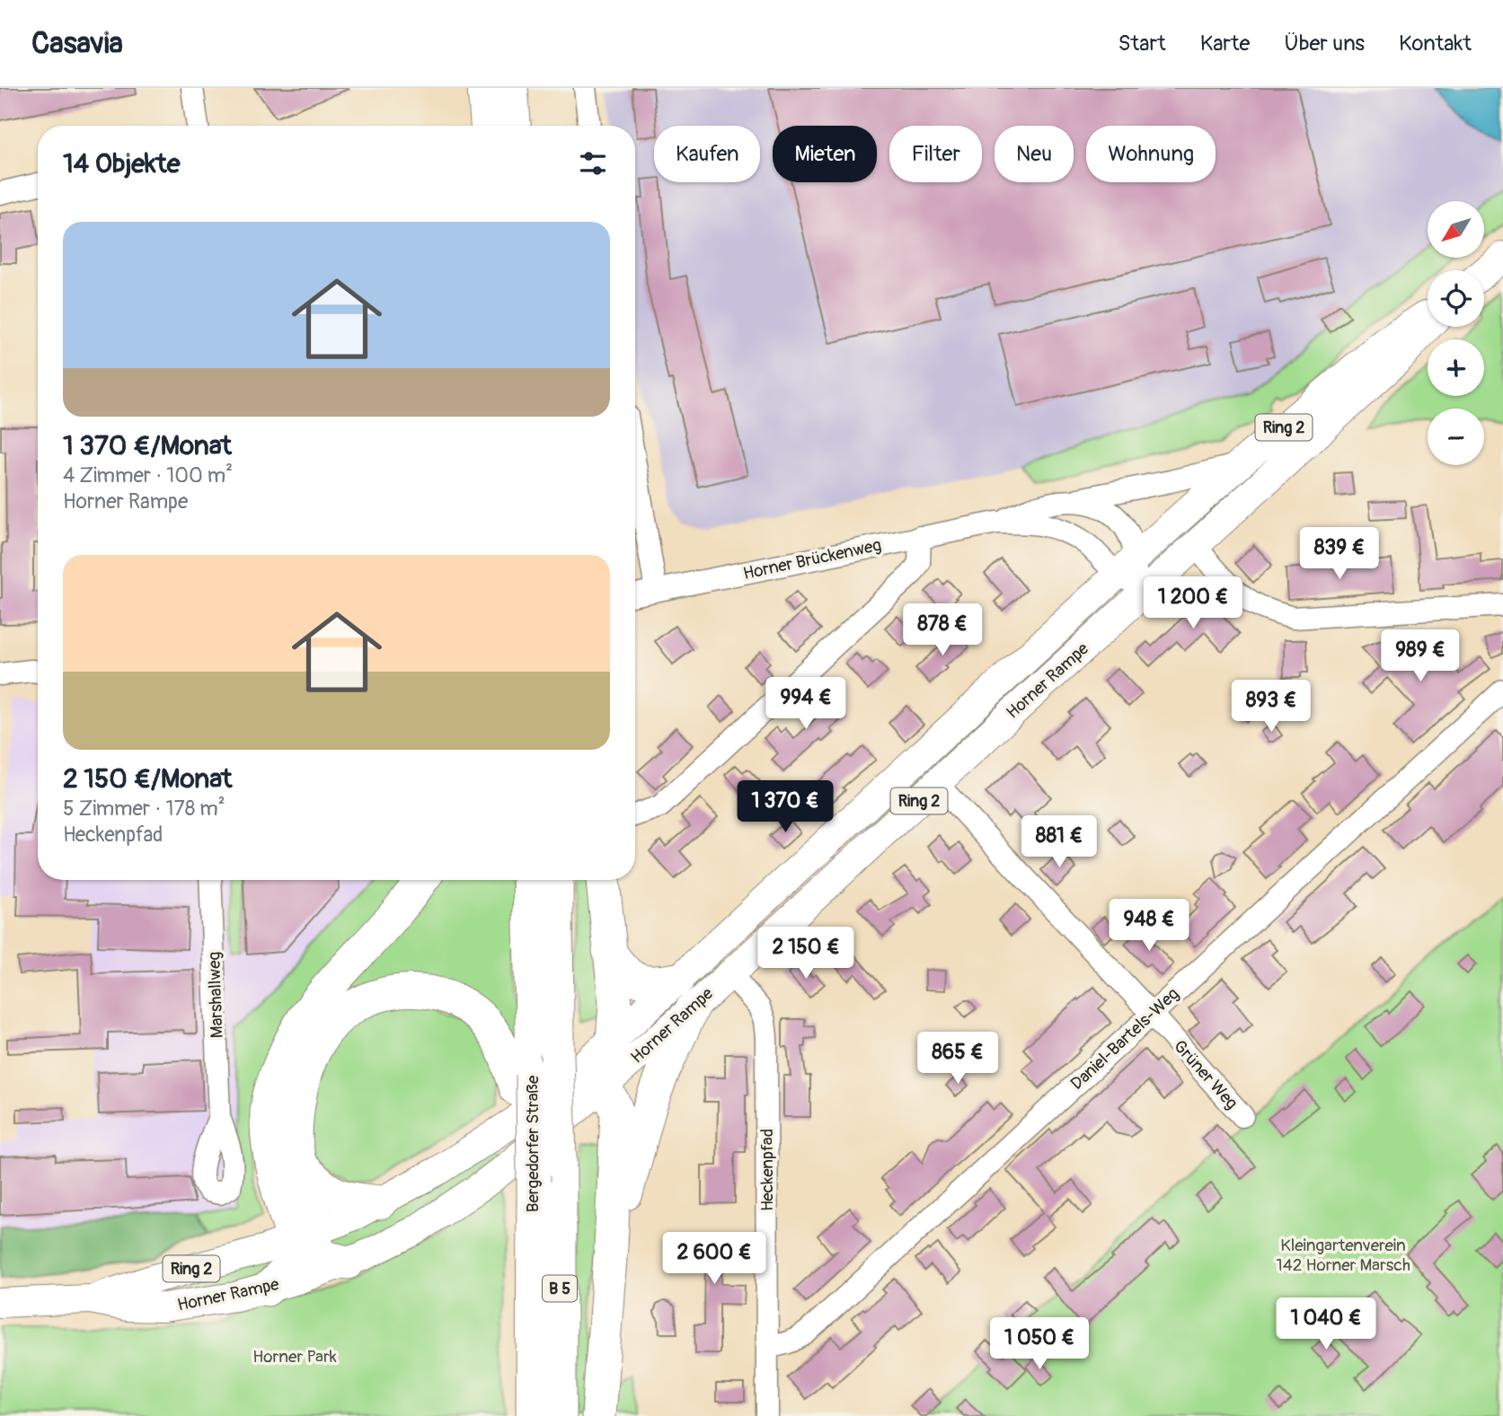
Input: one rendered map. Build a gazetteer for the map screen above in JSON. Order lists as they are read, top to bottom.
{
  "streets": {
    "highway": ["Bergedorfer Straße", "B 5"],
    "main road": ["Ring 2", "Horner Rampe"],
    "street": [
      "Horner Brückenweg",
      "Marshallweg",
      "Daniel-Bartels-Weg",
      "Grüner Weg",
      "Heckenpfad"
    ]
  },
  "crossings": [
    ["Horner Brückenweg", "Horner Rampe"],
    ["Horner Rampe", "Grüner Weg"],
    ["Horner Rampe", "Bergedorfer Straße"],
    ["Horner Rampe", "Heckenpfad"],
    ["Daniel-Bartels-Weg", "Grüner Weg"],
    ["Daniel-Bartels-Weg", "Heckenpfad"]
  ],
  "parks": ["Kleingartenverein 142 Horner Marsch", "Horner Park"],
  "north": "bottom left",
  "page": {
    "header": "Casavia",
    "nav": [
      "Start",
      "Karte",
      "Über uns",
      "Kontakt"
    ],
    "chip": [
      "Kaufen",
      "Mieten",
      "Filter",
      "Neu",
      "Wohnung"
    ],
    "heading": "14 Objekte",
    "map_buttons": ["+", "−"],
    "list": [
      {
        "name": "1 370 €/Monat",
        "note": "4 Zimmer · 100 m² · Horner Rampe"
      },
      {
        "name": "2 150 €/Monat",
        "note": "5 Zimmer · 178 m² · Heckenpfad"
      }
    ],
    "price": [
      "839 €",
      "1 200 €",
      "878 €",
      "989 €",
      "994 €",
      "893 €",
      "1 370 €",
      "881 €",
      "948 €",
      "2 150 €",
      "865 €",
      "2 600 €",
      "1 040 €",
      "1 050 €"
    ]
  }
}
